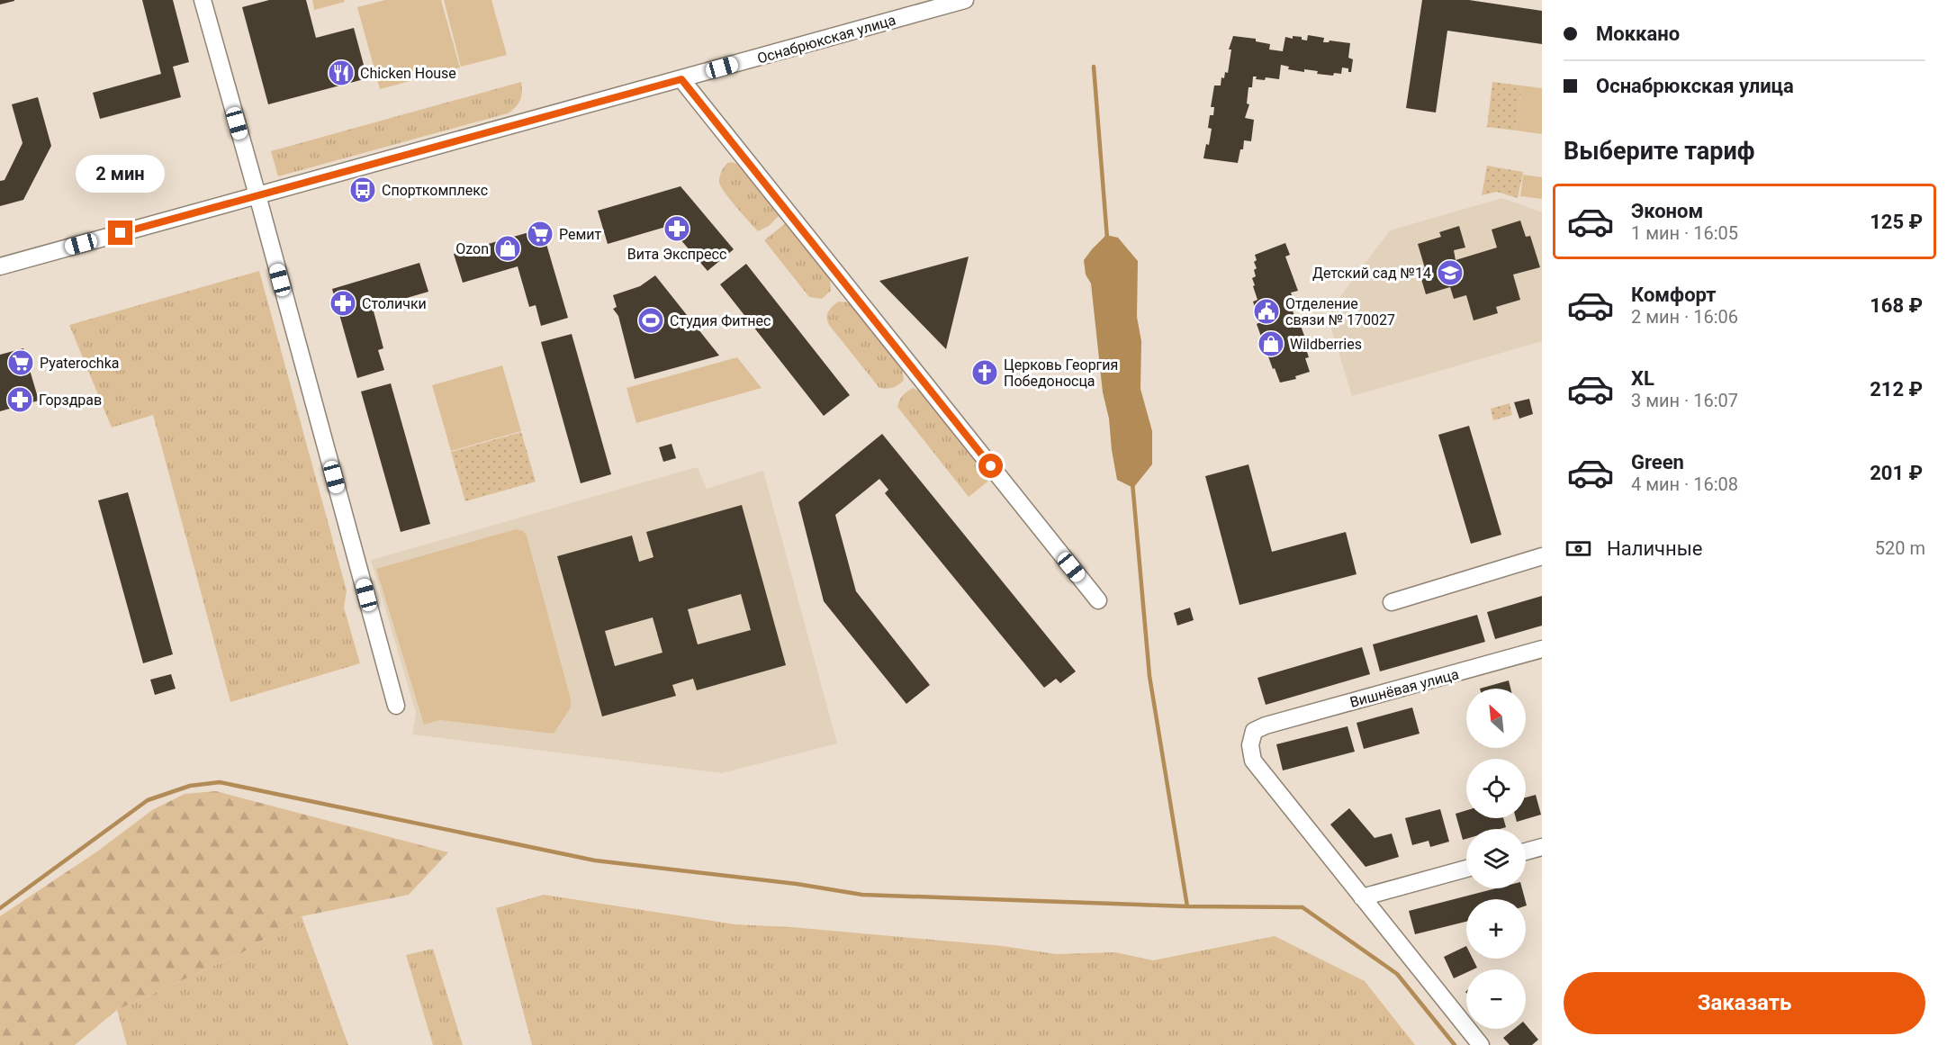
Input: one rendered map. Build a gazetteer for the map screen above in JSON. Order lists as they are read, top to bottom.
{
  "streets": {
    "street": ["Оснабрюкская улица", "Вишнёвая улица"]
  },
  "places": {
    "restaurant": ["Chicken House"],
    "bus stop": ["Спорткомплекс"],
    "pharmacy": ["Вита Экспресс", "Столички", "Горздрав"],
    "supermarket": ["Ремит", "Pyaterochka"],
    "shop": ["Ozon", "Wildberries"],
    "school or university": ["Детский сад №14"],
    "public building": ["Отделение связи № 170027"],
    "sports": ["Студия Фитнес"],
    "church": ["Церковь Георгия Победоносца"]
  },
  "north": "top left",
  "page": {
    "banner": ["Моккано", "Оснабрюкская улица"],
    "heading": "Выберите тариф",
    "bubble": "2 мин",
    "list": [
      {
        "name": "Эконом",
        "note": "1 мин · 16:05",
        "value": "125 ₽"
      },
      {
        "name": "Комфорт",
        "note": "2 мин · 16:06",
        "value": "168 ₽"
      },
      {
        "name": "XL",
        "note": "3 мин · 16:07",
        "value": "212 ₽"
      },
      {
        "name": "Green",
        "note": "4 мин · 16:08",
        "value": "201 ₽"
      }
    ],
    "pay": ["Наличные", "520 m"],
    "map_buttons": ["+", "−"],
    "buttons": "Заказать"
  }
}
